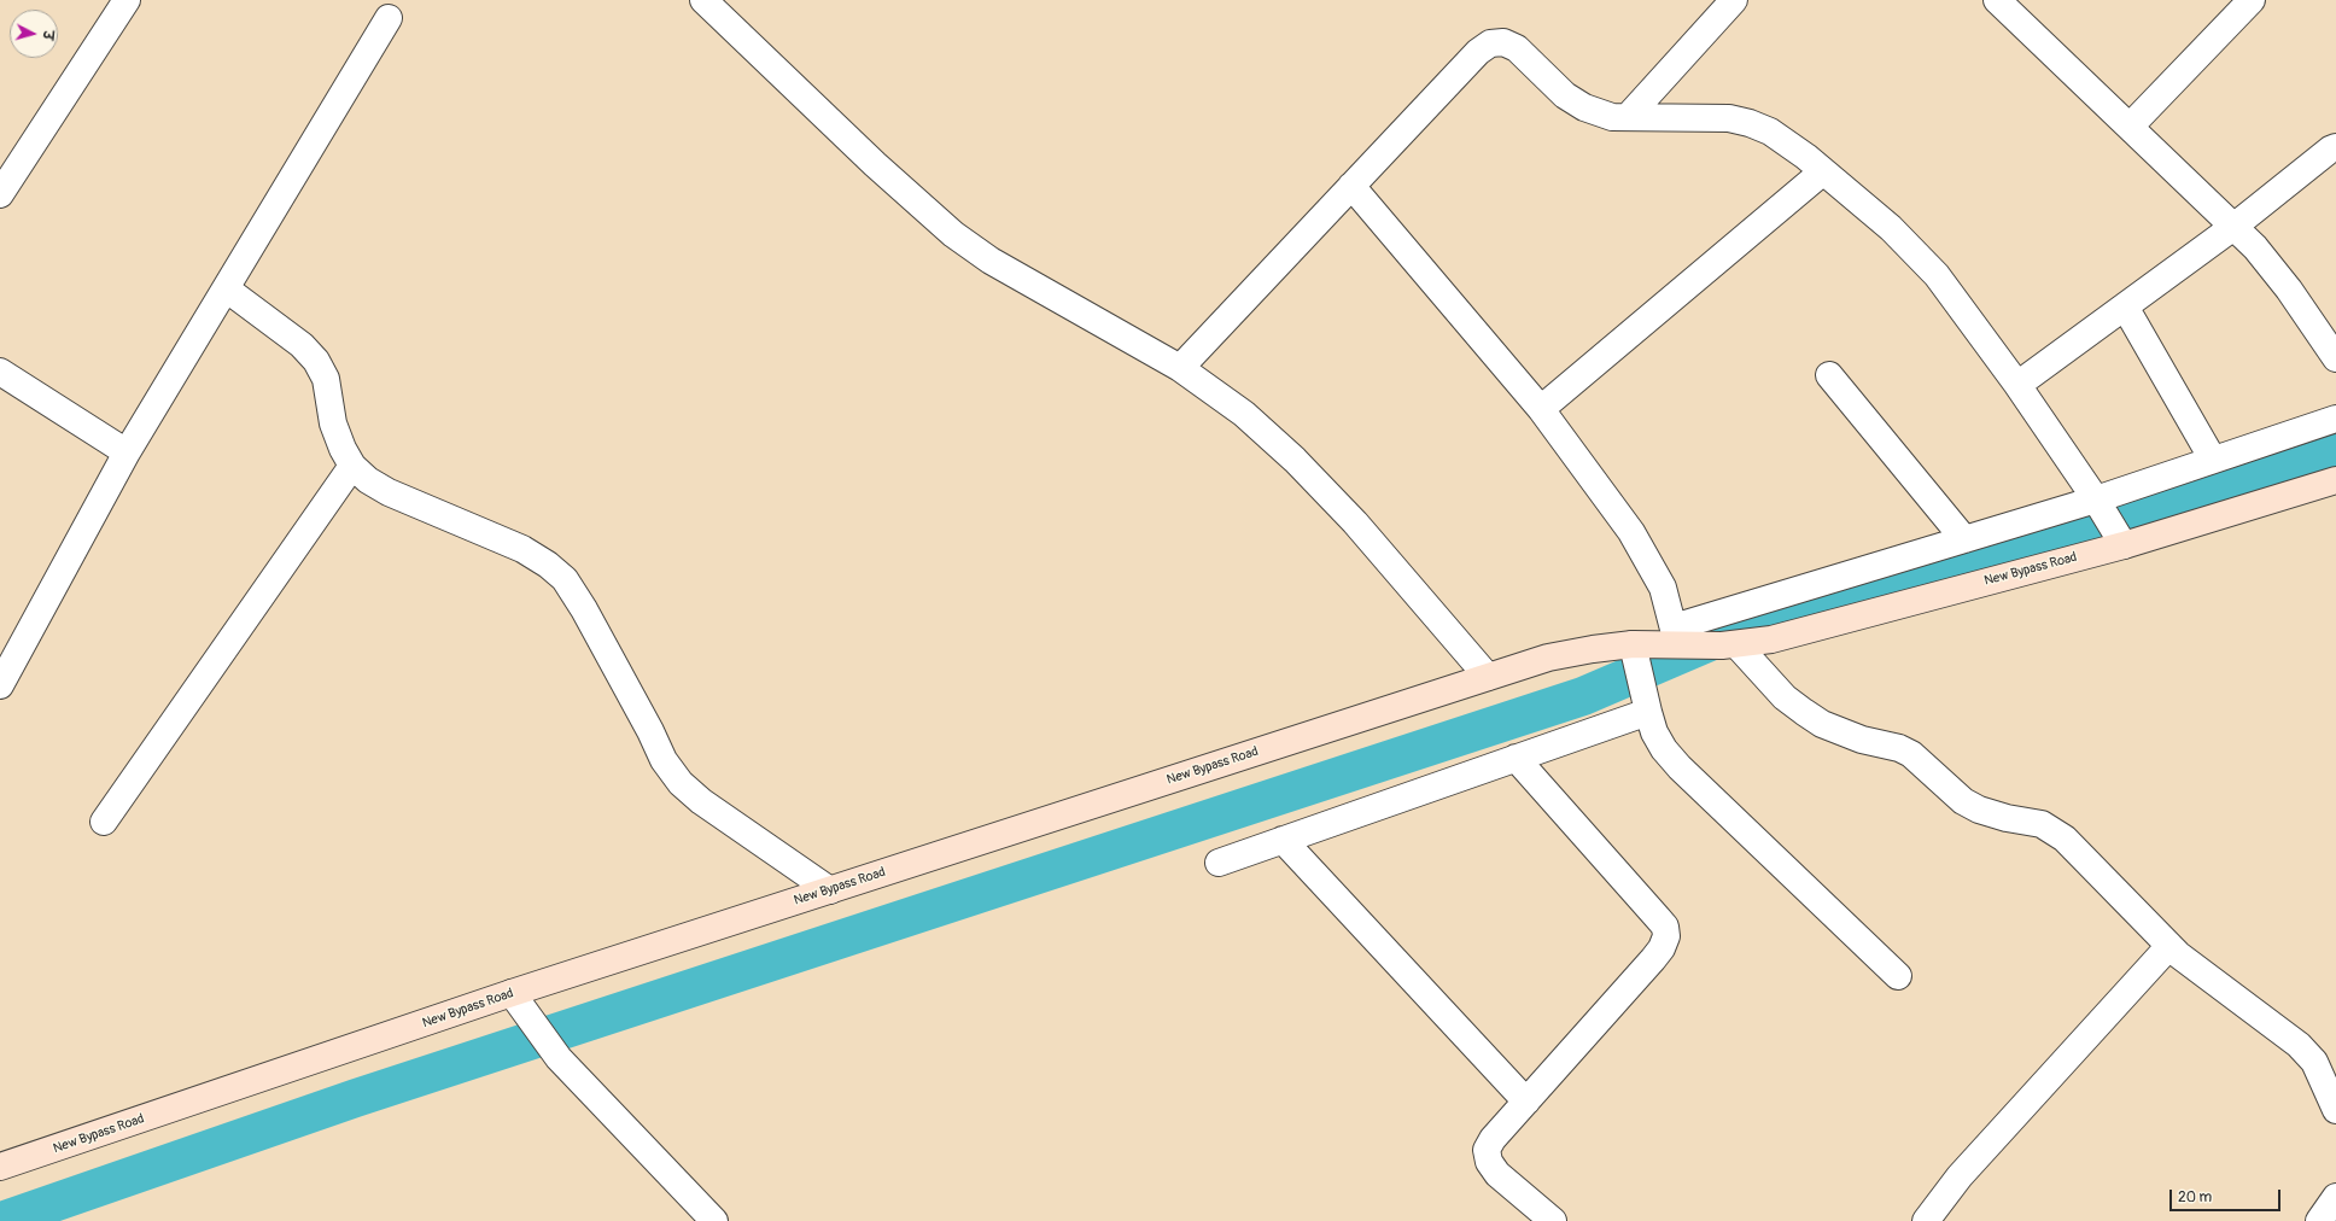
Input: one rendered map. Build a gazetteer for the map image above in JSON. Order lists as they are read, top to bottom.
{
  "streets": {
    "main road": ["New Bypass Road"]
  },
  "scale_bar": "20 m",
  "north": "right"
}
